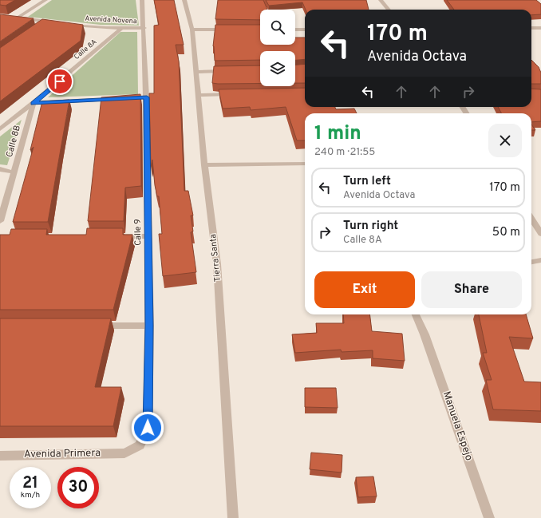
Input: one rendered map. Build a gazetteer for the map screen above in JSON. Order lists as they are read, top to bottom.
{
  "streets": {
    "street": [
      "Avenida Novena",
      "Calle 8A",
      "Calle 8B",
      "Calle 9",
      "Tierra Santa",
      "Manuela Espejo",
      "Avenida Primera"
    ]
  },
  "crossings": [
    ["Avenida Novena", "Calle 8A"],
    ["Avenida Novena", "Calle 9"],
    ["Calle 8A", "Calle 8B"],
    ["Calle 9", "Avenida Primera"]
  ],
  "page": {
    "turn": ["170 m", "Avenida Octava"],
    "heading": ["1 min", "240 m · 21:55"],
    "list": [
      {
        "name": "Turn left",
        "note": "Avenida Octava",
        "value": "170 m"
      },
      {
        "name": "Turn right",
        "note": "Calle 8A",
        "value": "50 m"
      }
    ],
    "buttons": ["Exit", "Share"],
    "speed": "21 km/h",
    "limit": "30"
  }
}
